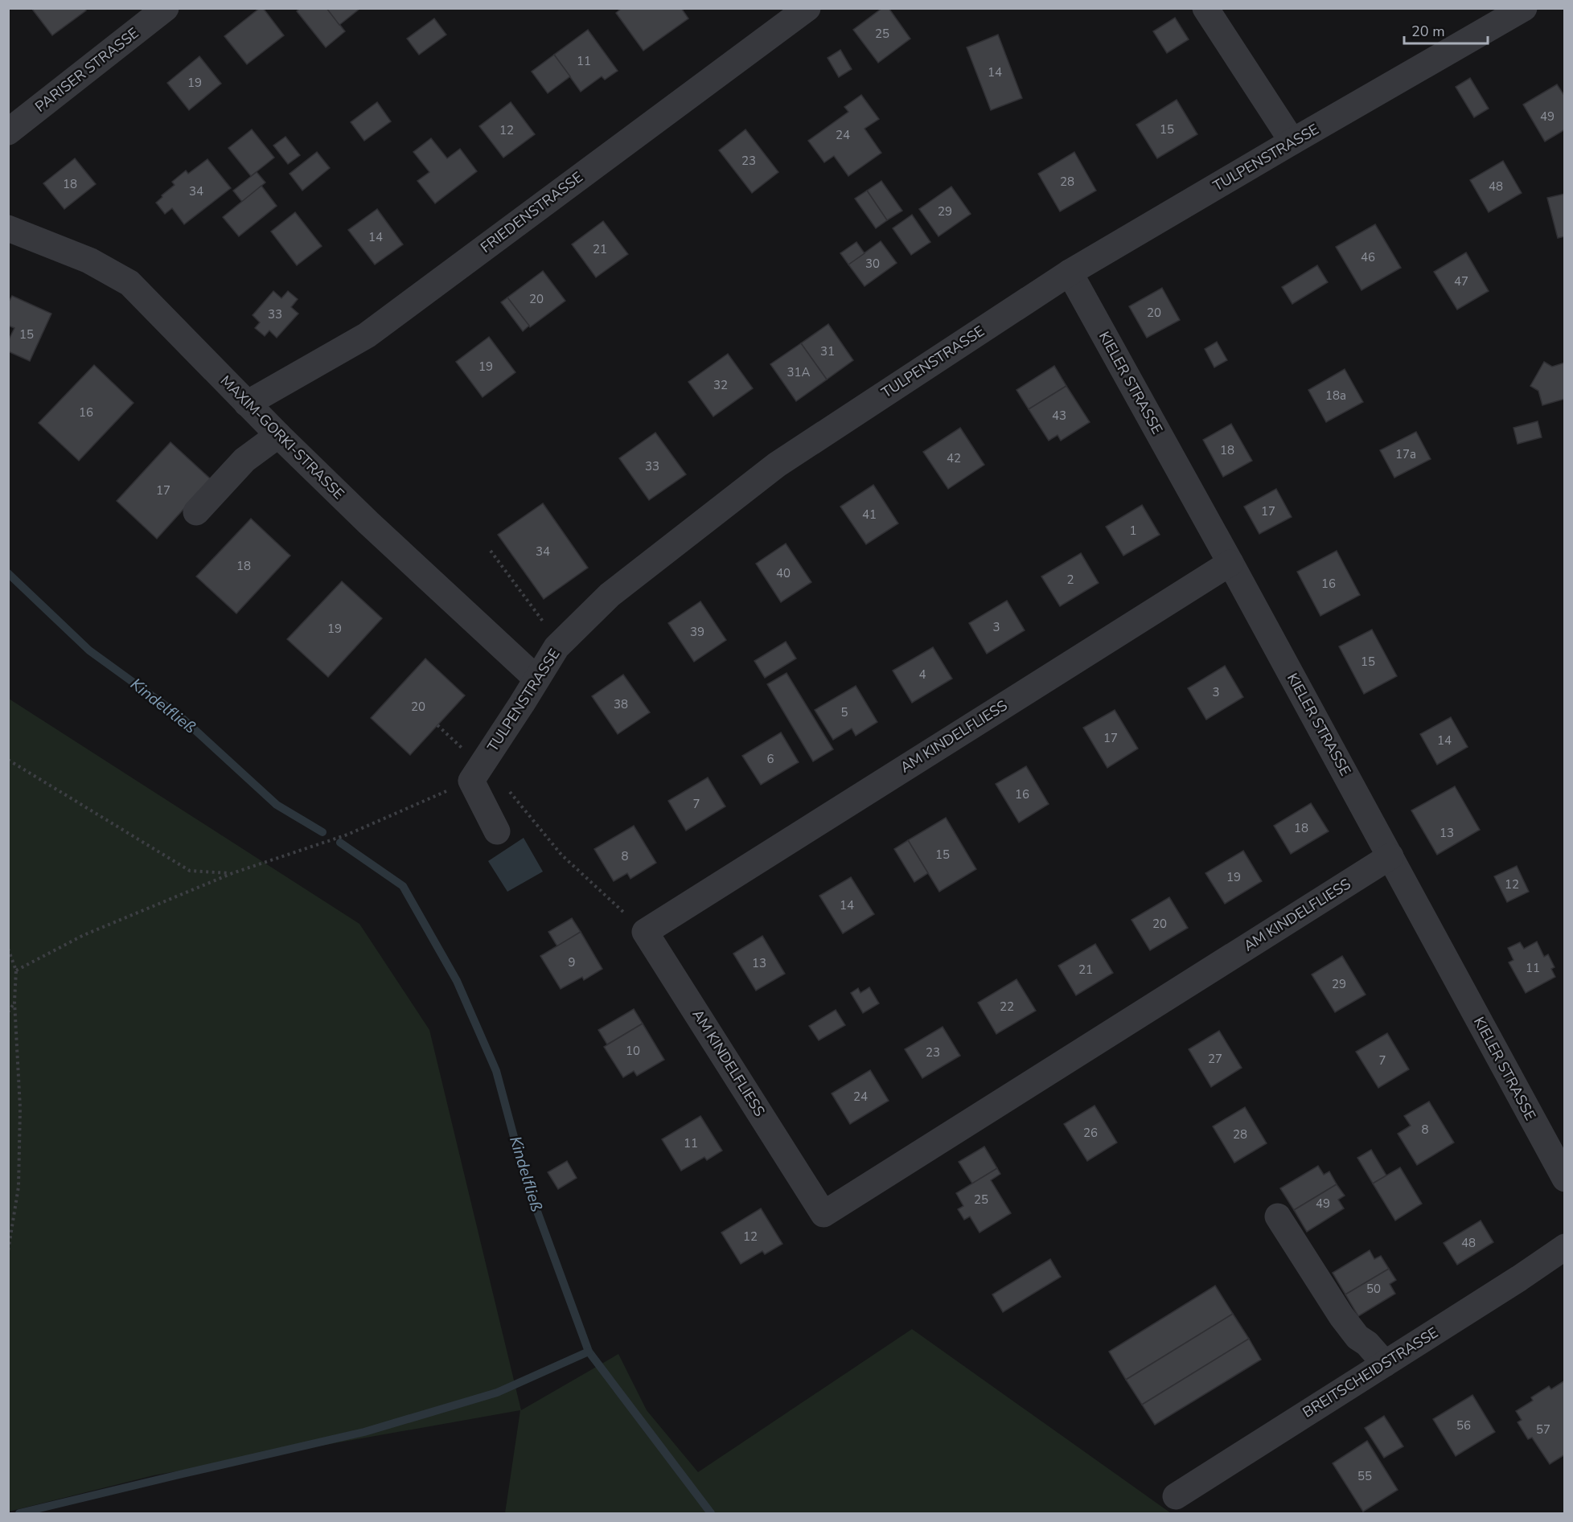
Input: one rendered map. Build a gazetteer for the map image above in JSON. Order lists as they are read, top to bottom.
{
  "streets": {
    "street": [
      "PARISER STRASSE",
      "TULPENSTRASSE",
      "FRIEDENSTRASSE",
      "KIELER STRASSE",
      "MAXIM-GORKI-STRASSE",
      "AM KINDELFLIESS",
      "BREITSCHEIDSTRASSE"
    ]
  },
  "crossings": [
    ["TULPENSTRASSE", "KIELER STRASSE"],
    ["TULPENSTRASSE", "MAXIM-GORKI-STRASSE"],
    ["FRIEDENSTRASSE", "MAXIM-GORKI-STRASSE"],
    ["KIELER STRASSE", "AM KINDELFLIESS"]
  ],
  "water": ["Kindelfließ"],
  "house_numbers": [
    "25",
    "11",
    "14",
    "19",
    "49",
    "15",
    "12",
    "24",
    "23",
    "28",
    "18",
    "48",
    "34",
    "29",
    "14",
    "21",
    "46",
    "30",
    "47",
    "20",
    "20",
    "33",
    "15",
    "31",
    "19",
    "31A",
    "32",
    "18a",
    "16",
    "43",
    "18",
    "17a",
    "42",
    "33",
    "17",
    "17",
    "41",
    "1",
    "34",
    "18",
    "40",
    "2",
    "16",
    "3",
    "19",
    "39",
    "15",
    "4",
    "3",
    "38",
    "20",
    "5",
    "17",
    "14",
    "6",
    "16",
    "7",
    "18",
    "13",
    "15",
    "8",
    "19",
    "12",
    "14",
    "20",
    "9",
    "13",
    "11",
    "21",
    "29",
    "22",
    "10",
    "23",
    "27",
    "7",
    "24",
    "8",
    "26",
    "28",
    "11",
    "25",
    "49",
    "12",
    "48",
    "50",
    "56",
    "57",
    "55"
  ],
  "scale_bar": "20 m"
}
